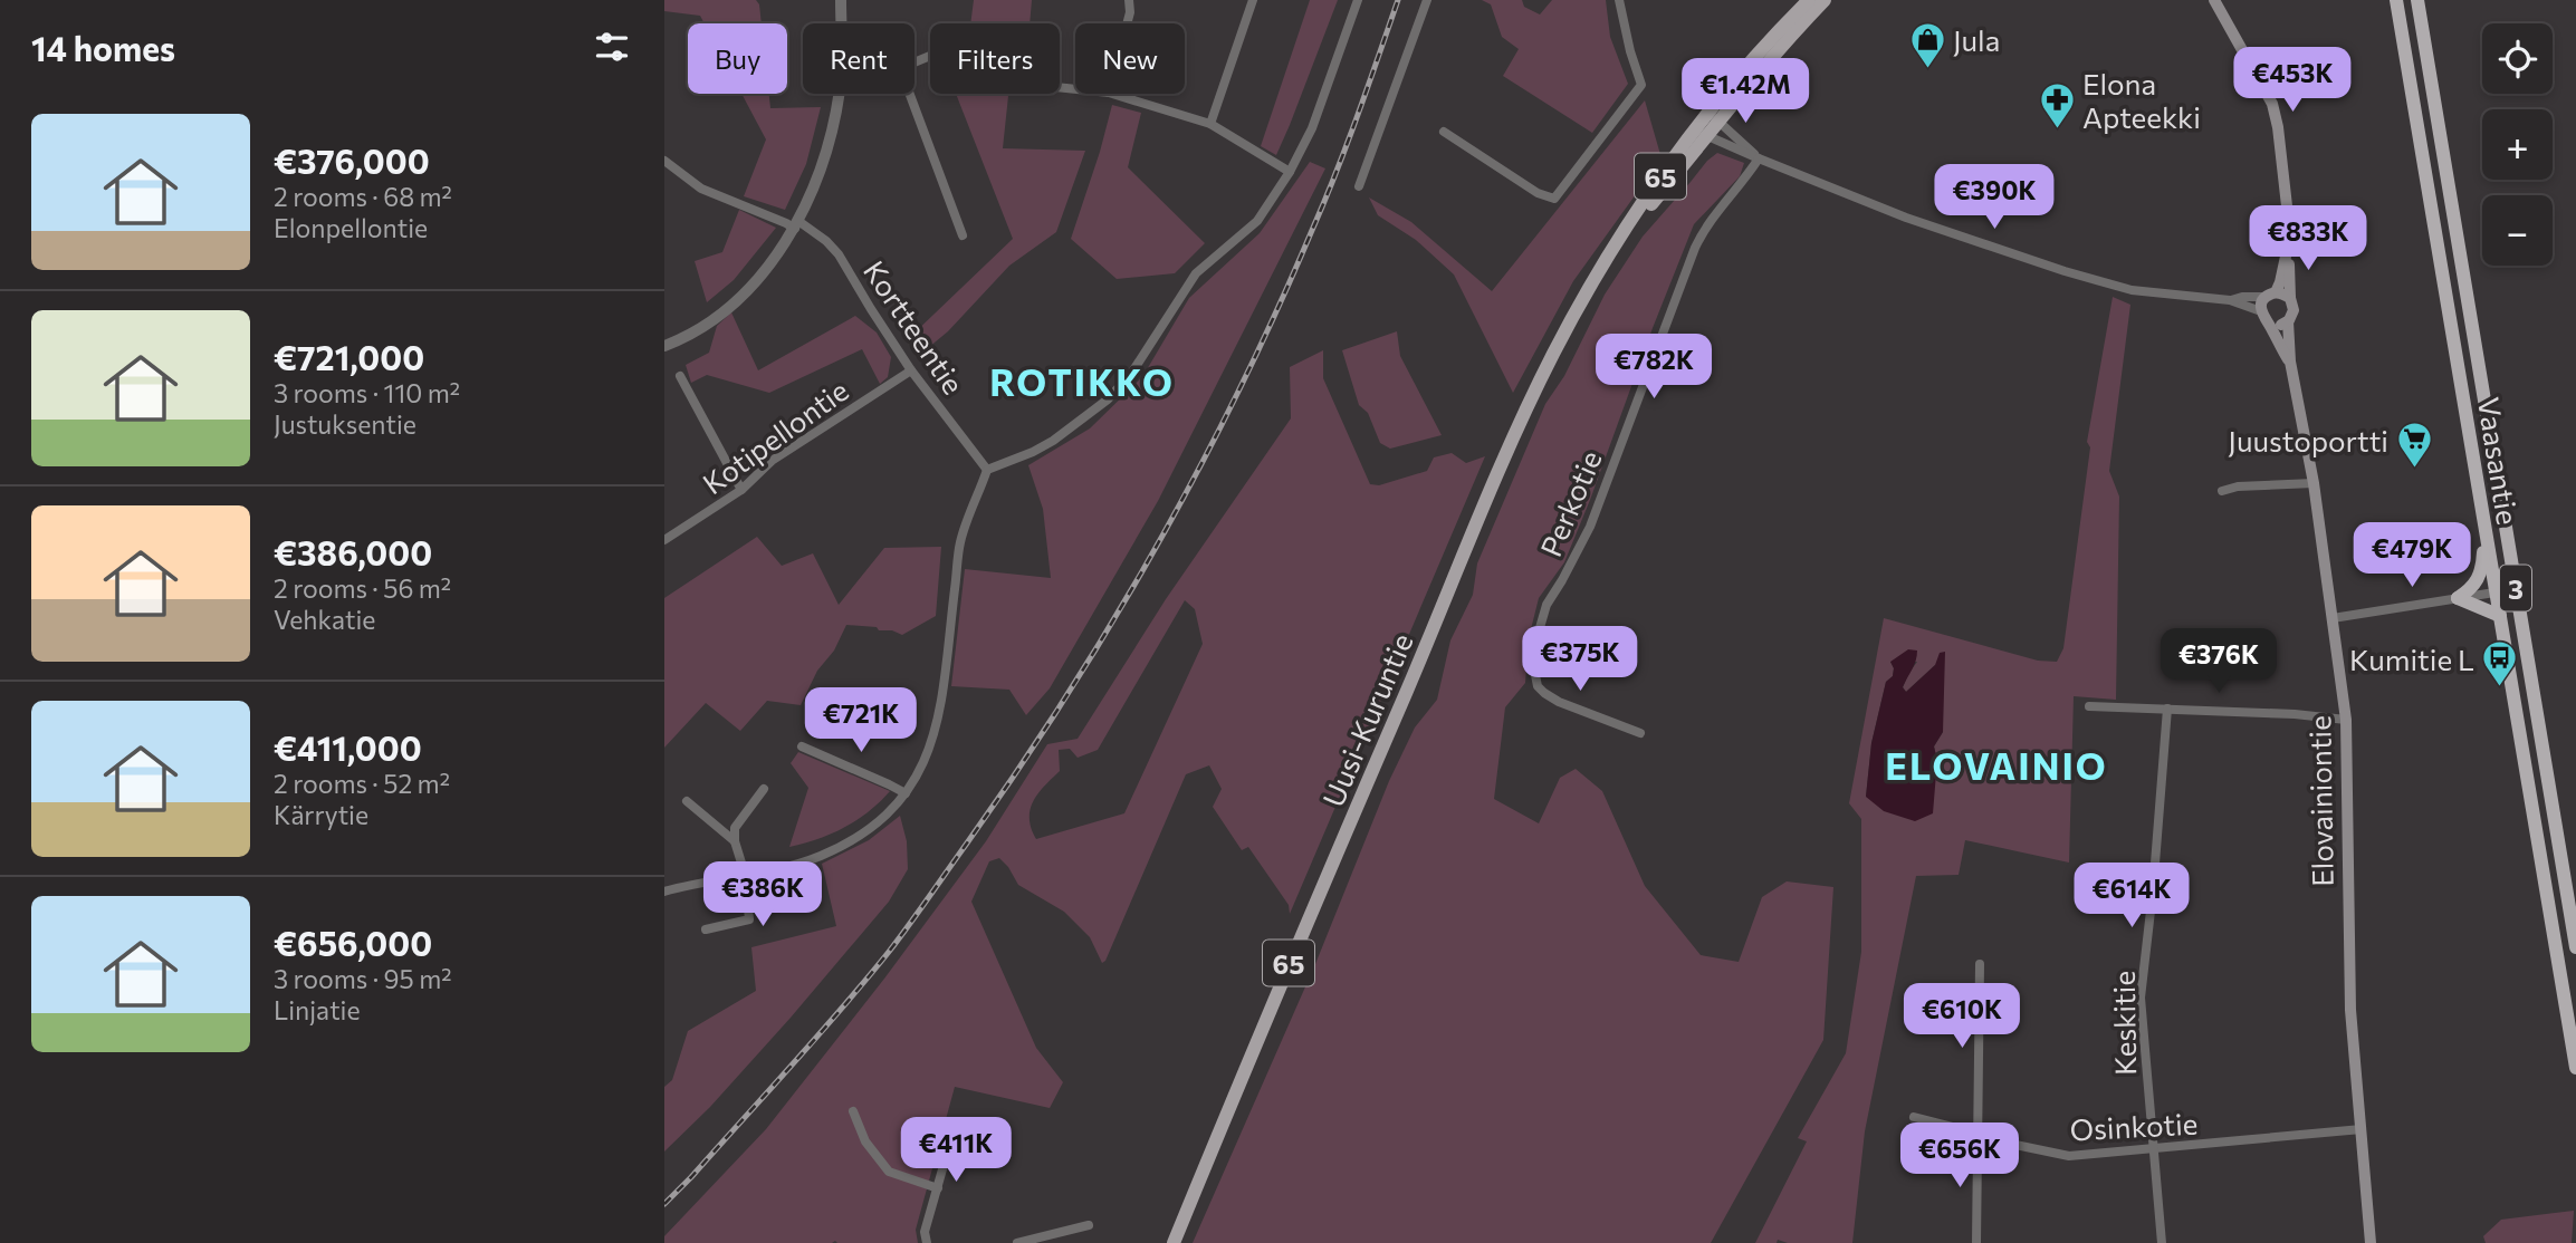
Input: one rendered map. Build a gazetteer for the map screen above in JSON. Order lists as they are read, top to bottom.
{
  "streets": {
    "highway": ["Vaasantie", "3"],
    "main road": ["65", "Uusi-Kuruntie", "Elovainiontie"],
    "street": [
      "Kortteentie",
      "Kotipellontie",
      "Perkotie",
      "Keskitie",
      "Osinkotie"
    ]
  },
  "crossings": [
    ["Kortteentie", "Kotipellontie"],
    ["Elovainiontie", "Osinkotie"],
    ["Keskitie", "Osinkotie"]
  ],
  "districts": ["ROTIKKO", "ELOVAINIO"],
  "places": {
    "shop": ["Jula"],
    "pharmacy": ["Elona Apteekki"],
    "supermarket": ["Juustoportti"],
    "bus stop": ["Kumitie L"]
  },
  "page": {
    "heading": "14 homes",
    "map_buttons": ["+", "−"],
    "chip": [
      "Buy",
      "Rent",
      "Filters",
      "New"
    ],
    "price": [
      "€453K",
      "€1.42M",
      "€390K",
      "€833K",
      "€782K",
      "€479K",
      "€375K",
      "€376K",
      "€721K",
      "€386K",
      "€614K",
      "€610K",
      "€411K",
      "€656K"
    ],
    "list": [
      {
        "name": "€376,000",
        "note": "2 rooms · 68 m² · Elonpellontie"
      },
      {
        "name": "€721,000",
        "note": "3 rooms · 110 m² · Justuksentie"
      },
      {
        "name": "€386,000",
        "note": "2 rooms · 56 m² · Vehkatie"
      },
      {
        "name": "€411,000",
        "note": "2 rooms · 52 m² · Kärrytie"
      },
      {
        "name": "€656,000",
        "note": "3 rooms · 95 m² · Linjatie"
      }
    ]
  }
}
